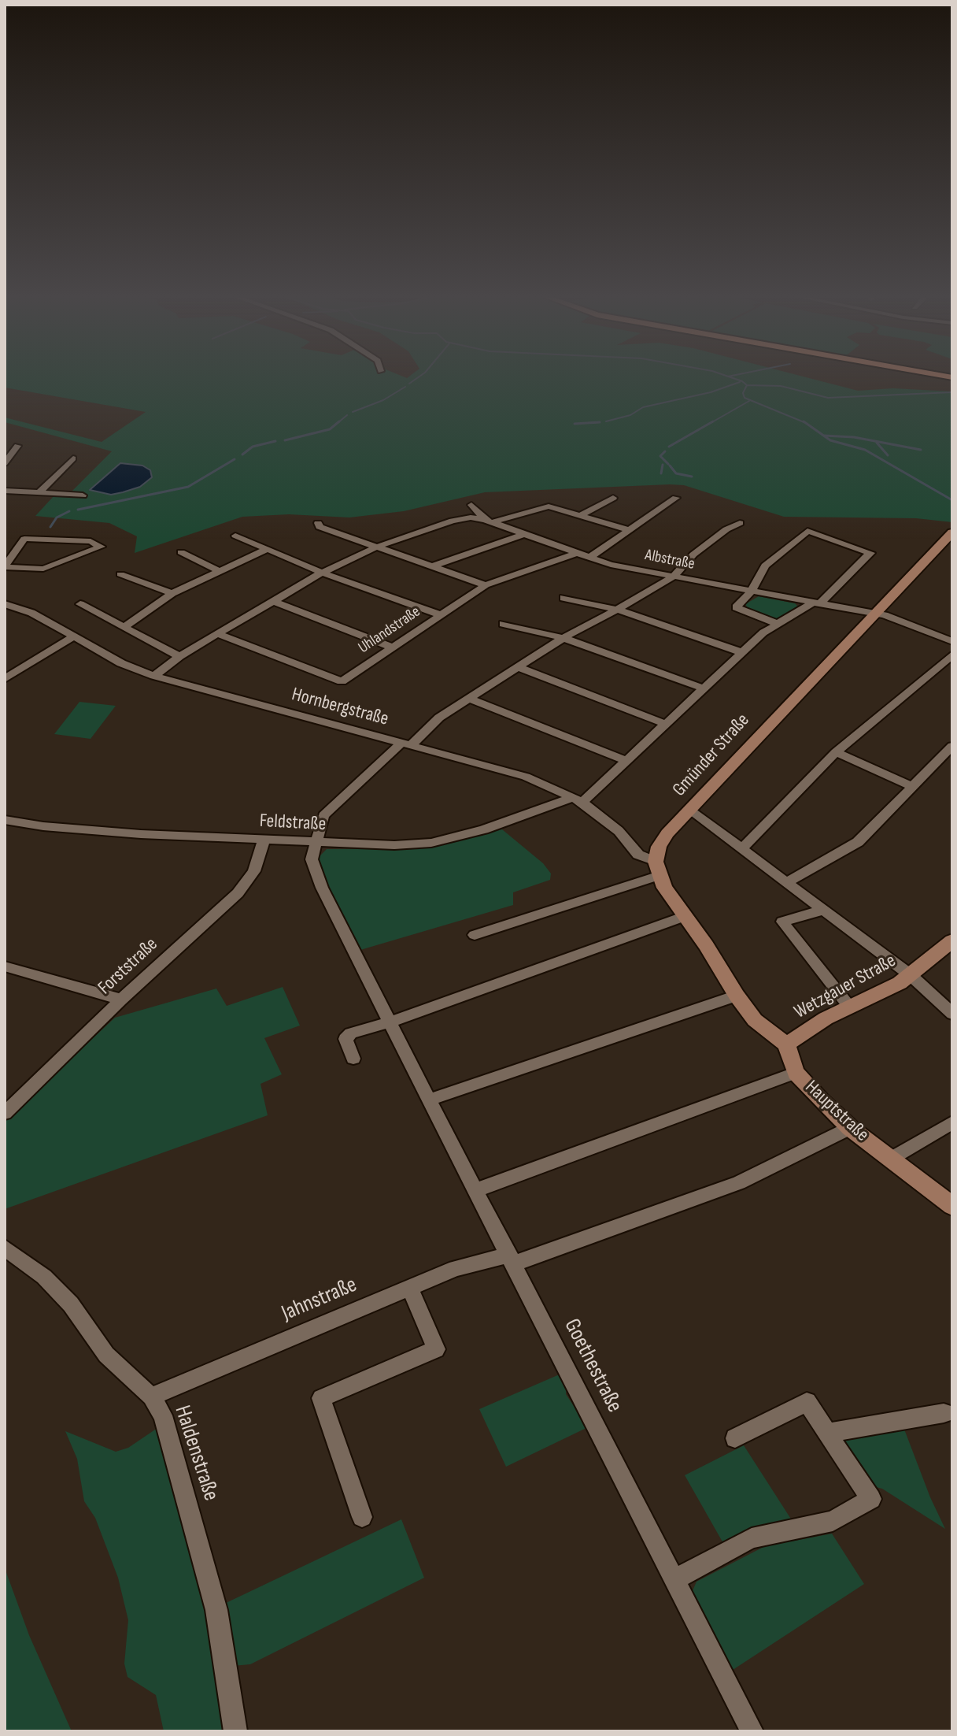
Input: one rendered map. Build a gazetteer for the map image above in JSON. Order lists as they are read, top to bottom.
{
  "streets": {
    "street": [
      "Albstraße",
      "Uhlandstraße",
      "Hornbergstraße",
      "Gmünder Straße",
      "Feldstraße",
      "Forststraße",
      "Wetzgauer Straße",
      "Hauptstraße",
      "Jahnstraße",
      "Goethestraße",
      "Haldenstraße"
    ]
  },
  "crossings": [
    ["Albstraße", "Uhlandstraße"],
    ["Albstraße", "Gmünder Straße"],
    ["Hornbergstraße", "Gmünder Straße"],
    ["Hornbergstraße", "Feldstraße"],
    ["Feldstraße", "Forststraße"],
    ["Feldstraße", "Goethestraße"],
    ["Wetzgauer Straße", "Hauptstraße"],
    ["Hauptstraße", "Jahnstraße"],
    ["Jahnstraße", "Goethestraße"],
    ["Jahnstraße", "Haldenstraße"]
  ]
}
